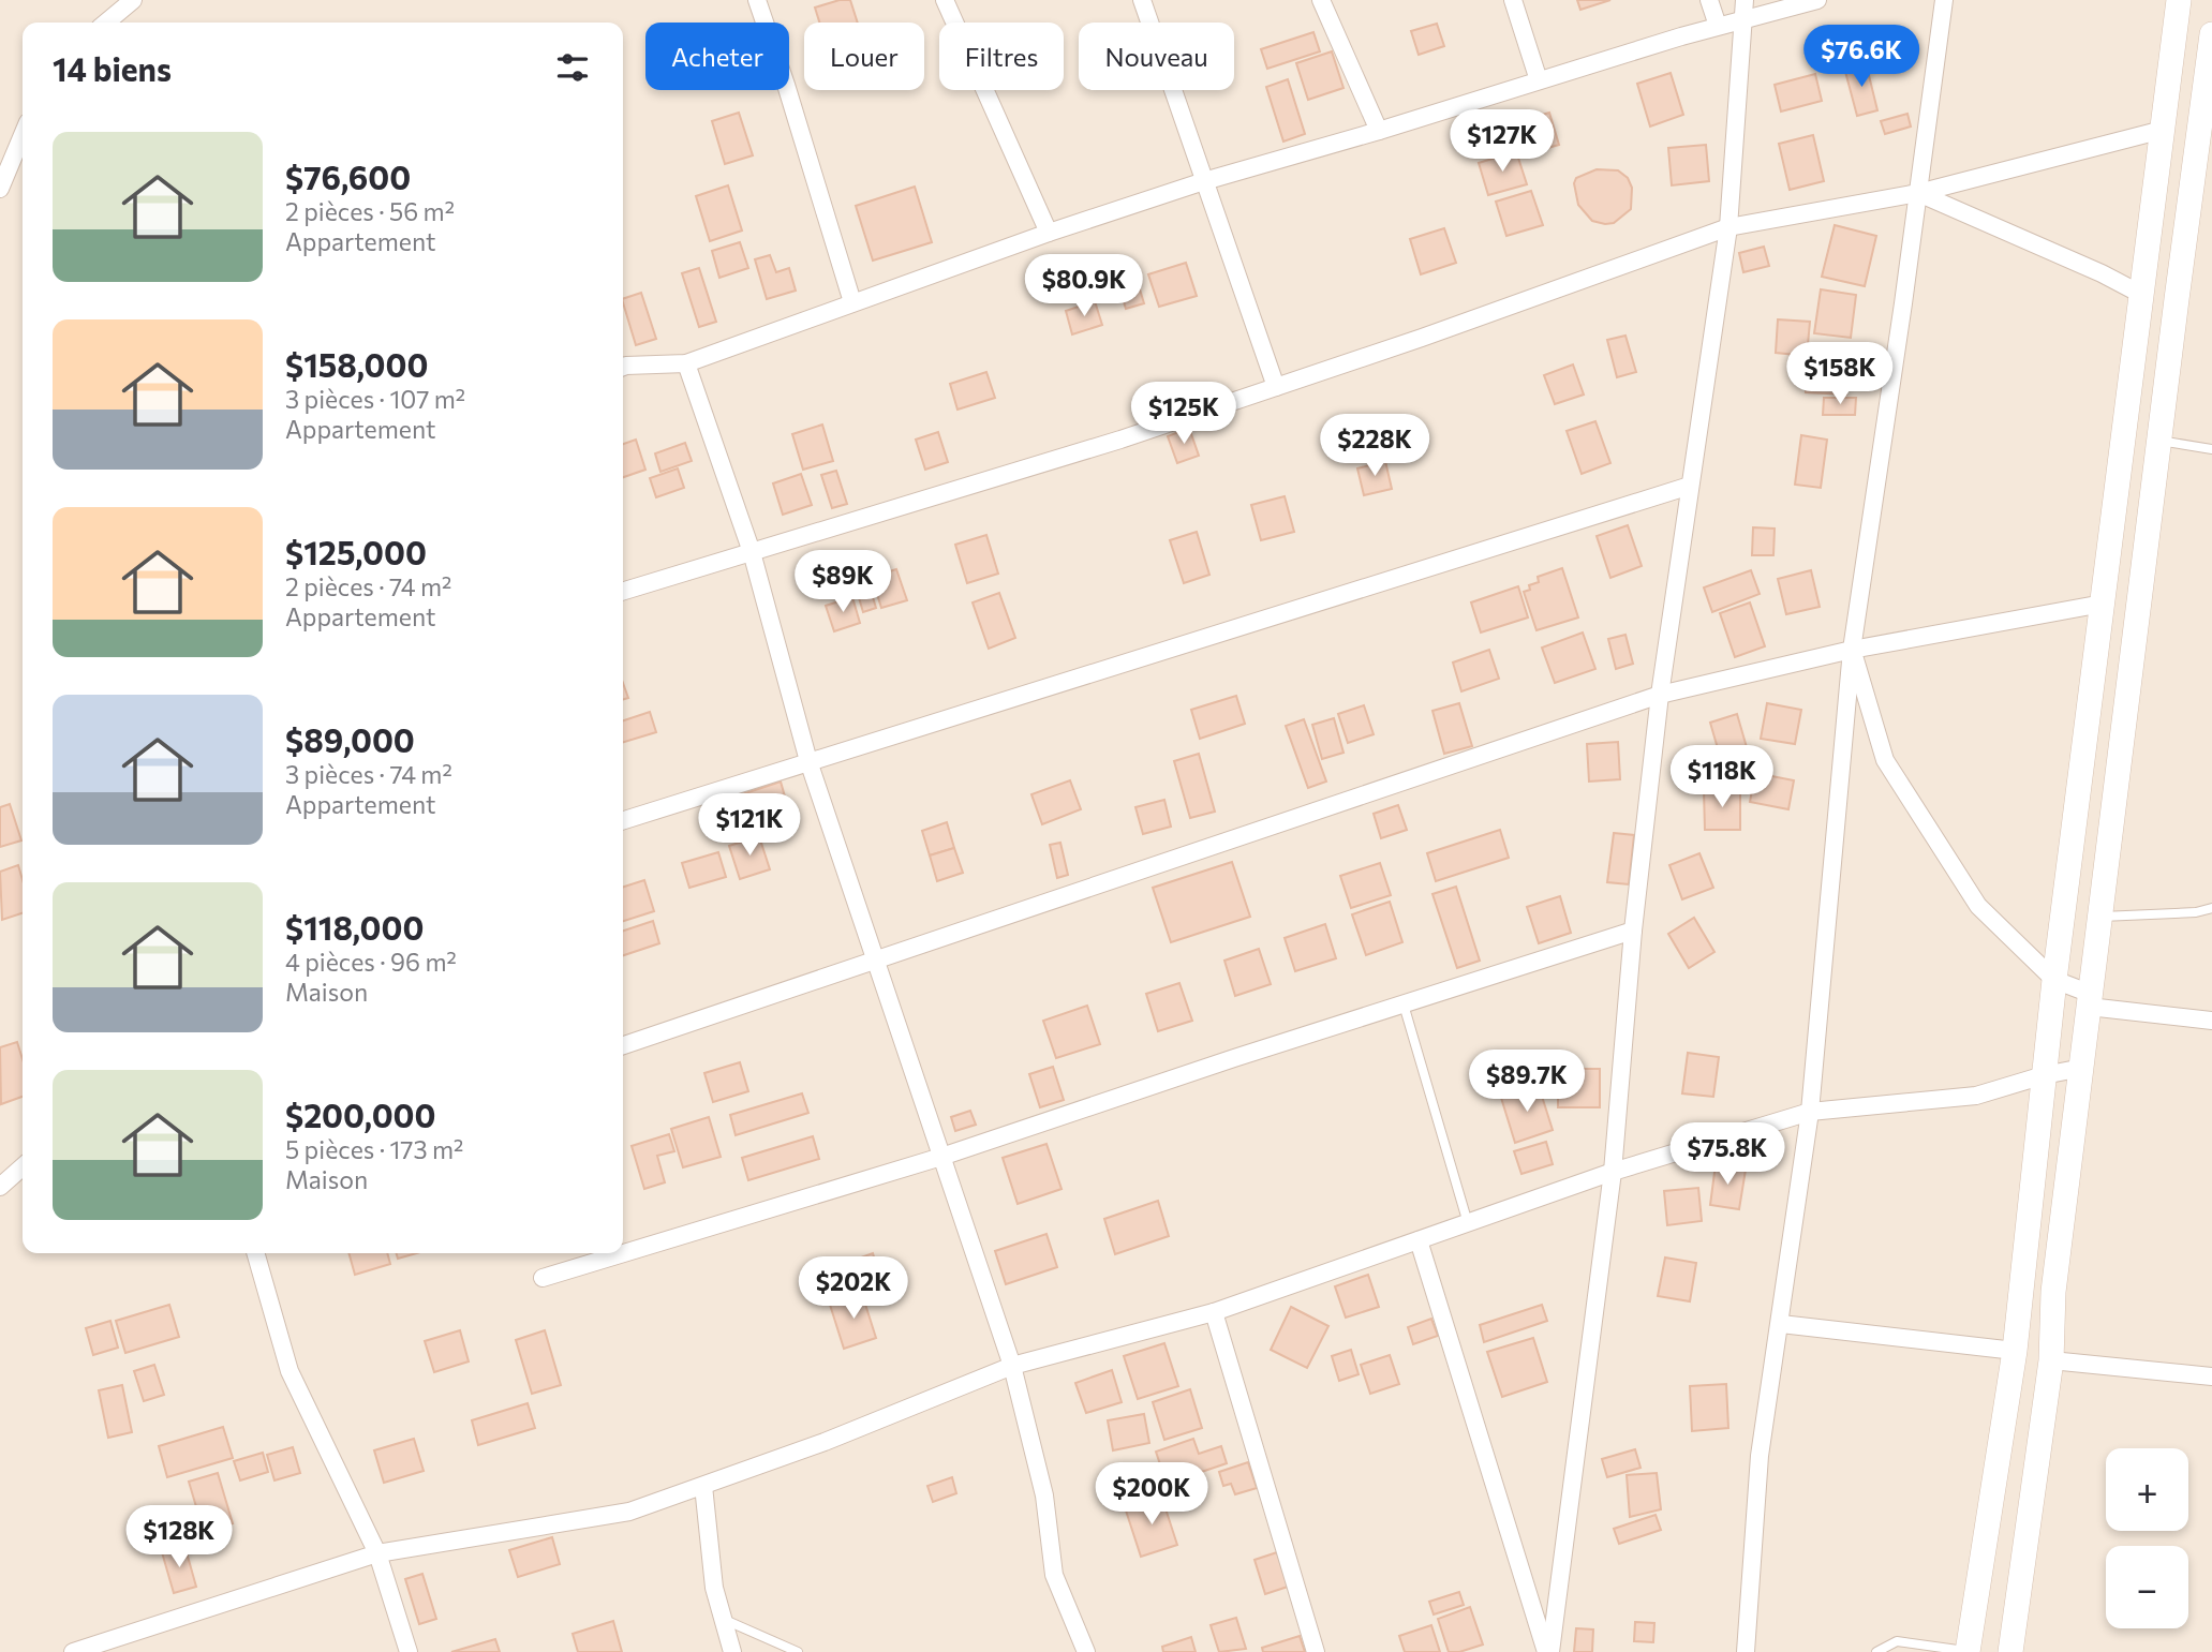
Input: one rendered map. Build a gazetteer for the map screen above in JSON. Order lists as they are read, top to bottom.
{
  "page": {
    "chip": [
      "Acheter",
      "Louer",
      "Filtres",
      "Nouveau"
    ],
    "heading": "14 biens",
    "price": [
      "$76.6K",
      "$127K",
      "$80.9K",
      "$158K",
      "$125K",
      "$228K",
      "$89K",
      "$118K",
      "$121K",
      "$89.7K",
      "$75.8K",
      "$202K",
      "$200K",
      "$128K"
    ],
    "list": [
      {
        "name": "$76,600",
        "note": "2 pièces · 56 m² · Appartement"
      },
      {
        "name": "$158,000",
        "note": "3 pièces · 107 m² · Appartement"
      },
      {
        "name": "$125,000",
        "note": "2 pièces · 74 m² · Appartement"
      },
      {
        "name": "$89,000",
        "note": "3 pièces · 74 m² · Appartement"
      },
      {
        "name": "$118,000",
        "note": "4 pièces · 96 m² · Maison"
      },
      {
        "name": "$200,000",
        "note": "5 pièces · 173 m² · Maison"
      }
    ],
    "map_buttons": ["+", "−"]
  }
}
